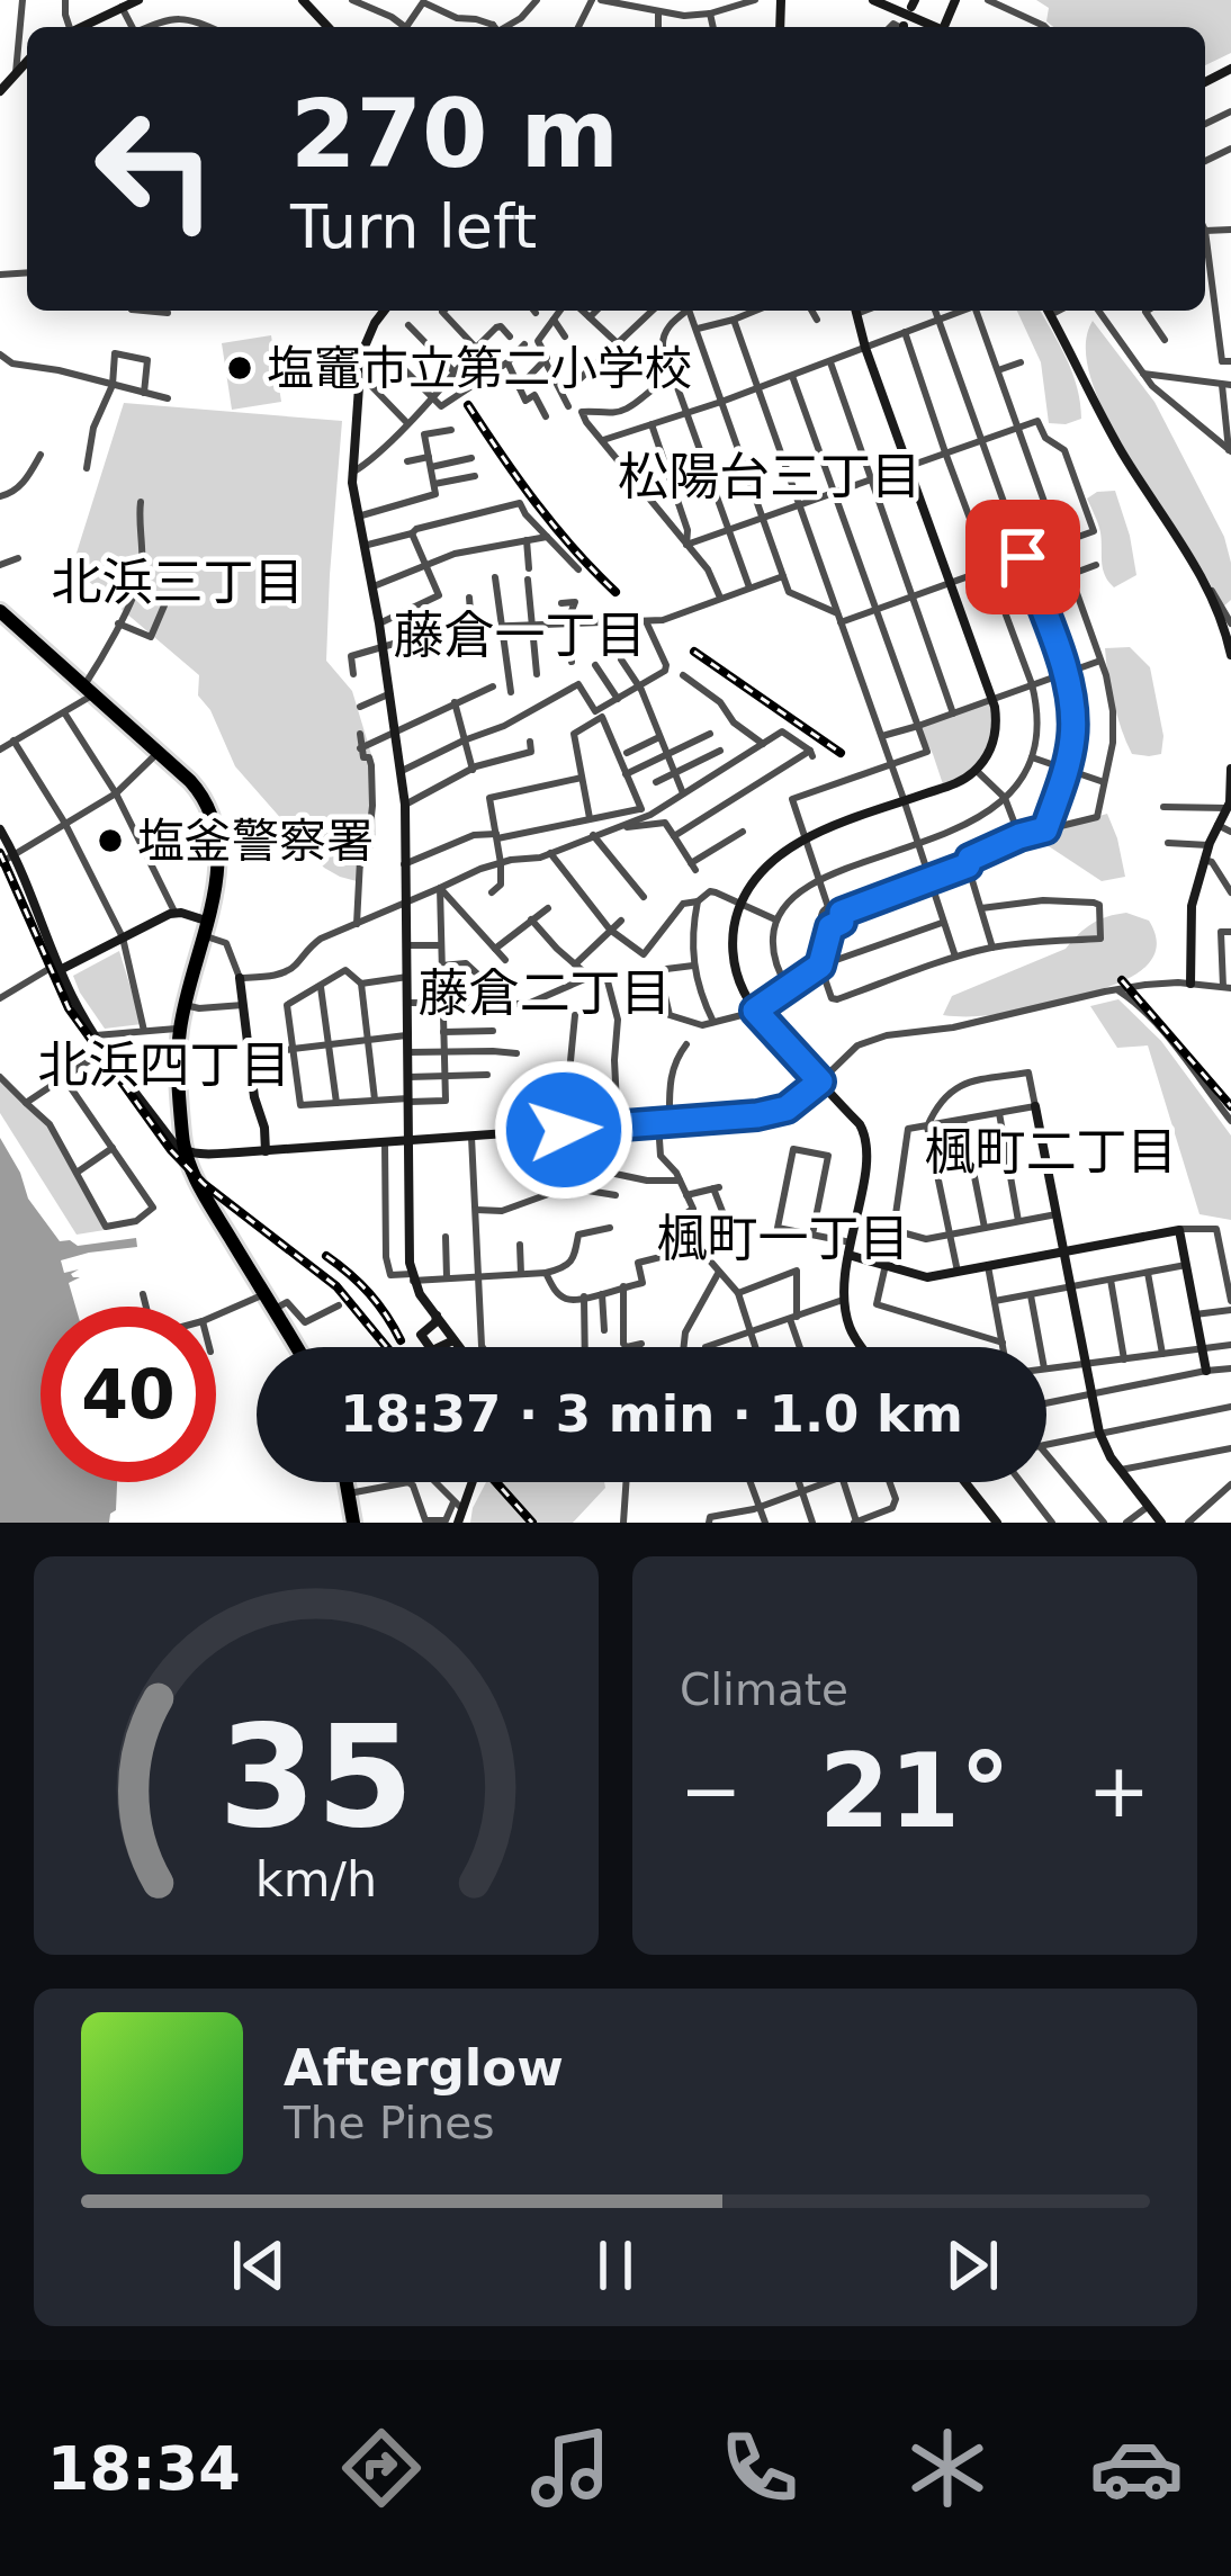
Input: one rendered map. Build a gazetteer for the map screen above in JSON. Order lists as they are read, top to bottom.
{
  "districts": [
    "松陽台三丁目",
    "北浜三丁目",
    "藤倉一丁目",
    "藤倉二丁目",
    "北浜四丁目",
    "楓町二丁目",
    "楓町一丁目"
  ],
  "places": ["塩竈市立第二小学校", "塩釜警察署"],
  "page": {
    "turn": ["270 m", "Turn left"],
    "limit": "40",
    "trip": "18:37 · 3 min · 1.0 km",
    "tile": "Climate",
    "heat": ["−", "21°", "+"],
    "song": ["Afterglow", "The Pines"],
    "tabs": "18:34",
    "gauge": ["35", "km/h"]
  }
}
